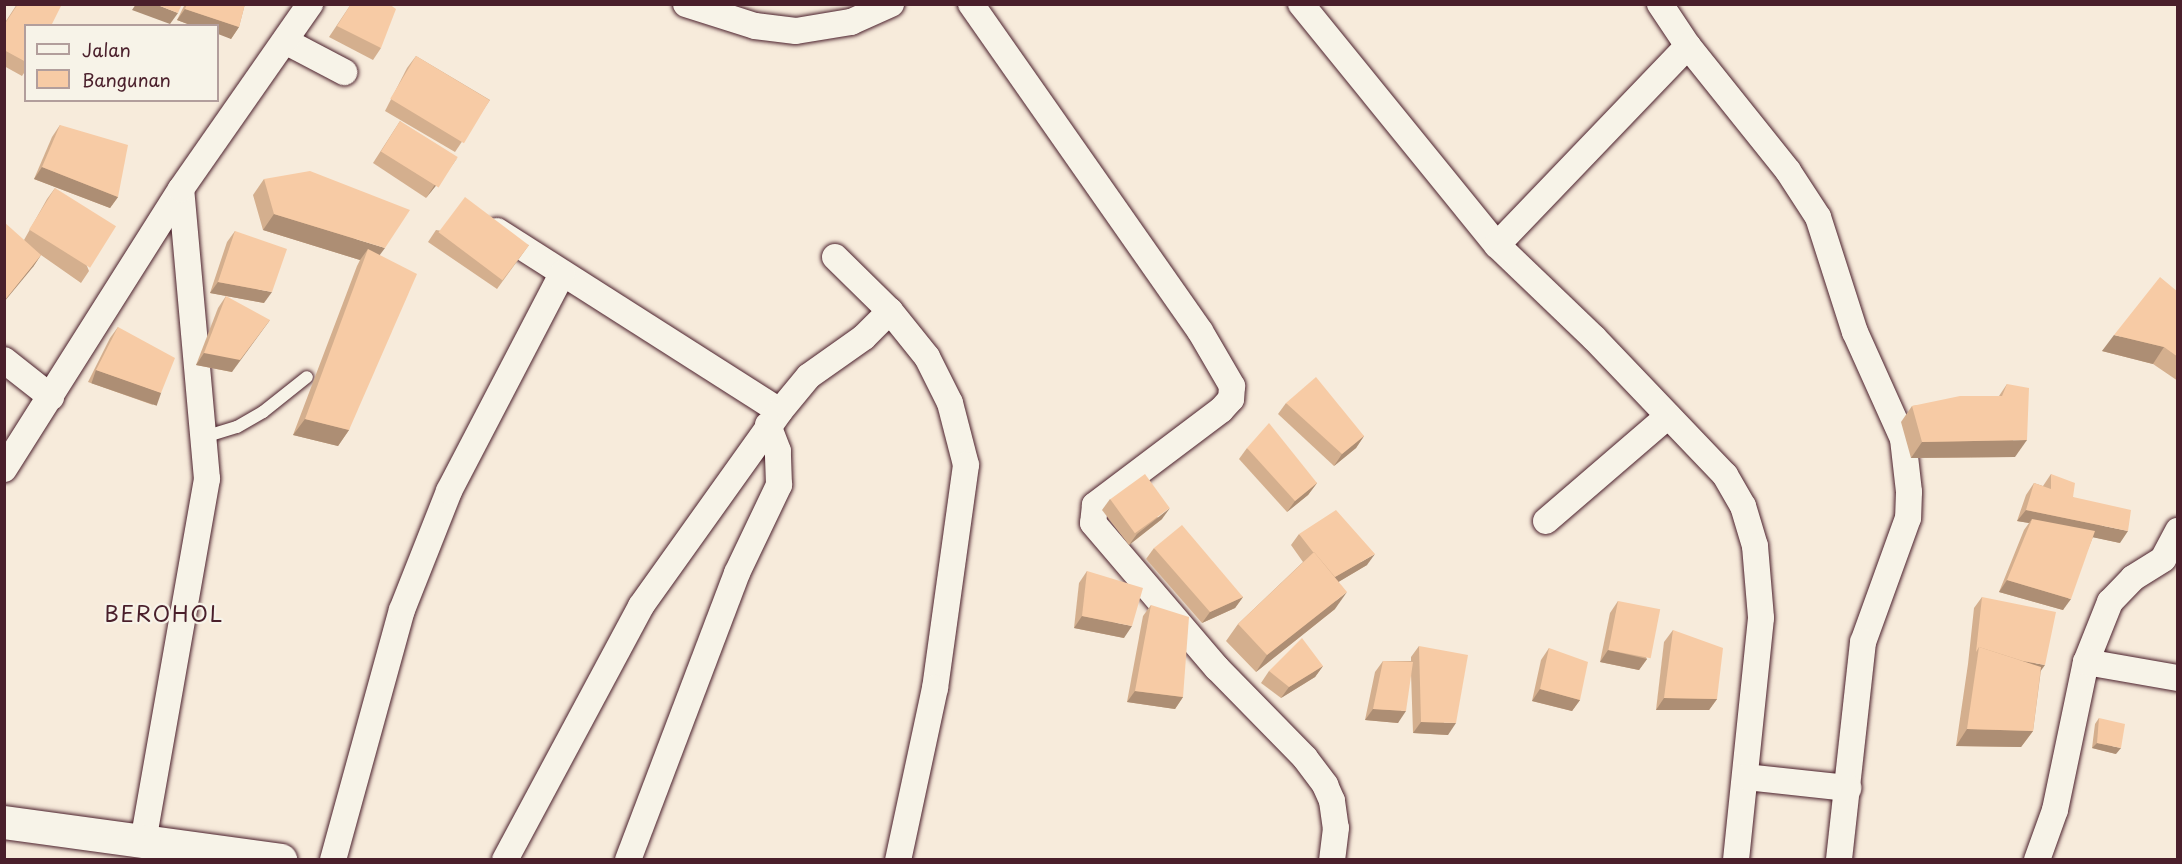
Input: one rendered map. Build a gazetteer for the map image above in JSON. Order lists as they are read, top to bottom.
{
  "districts": ["BEROHOL"],
  "legend": ["Jalan", "Bangunan"]
}
